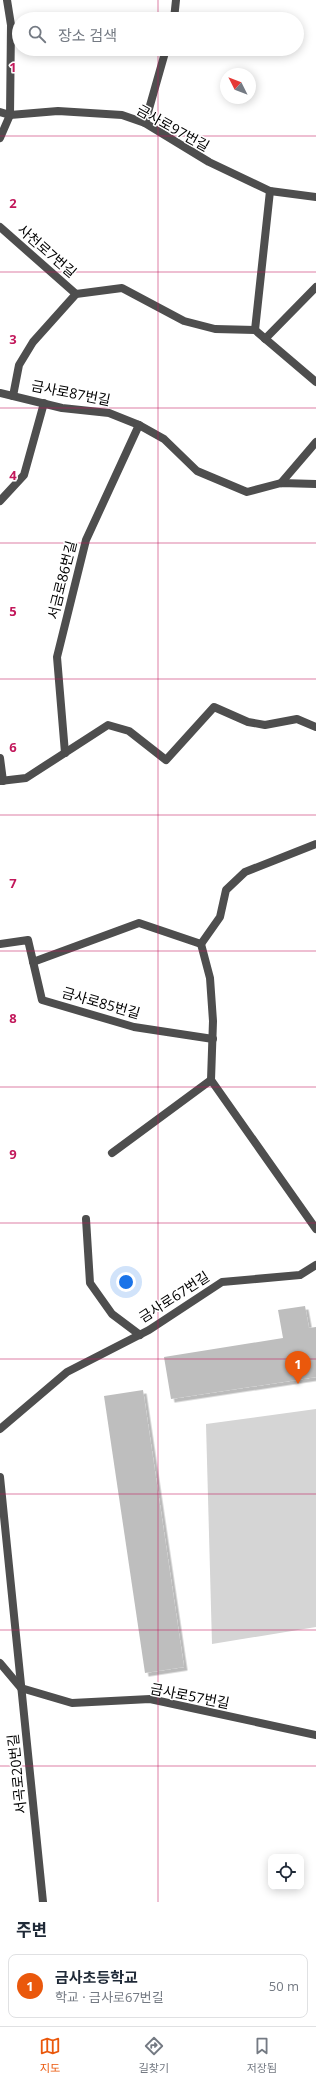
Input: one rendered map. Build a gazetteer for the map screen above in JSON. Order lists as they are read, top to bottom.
{
  "streets": {
    "street": [
      "금사로97번길",
      "사천로7번길",
      "금사로87번길",
      "서금로86번길",
      "금사로85번길",
      "금사로67번길",
      "금사로57번길",
      "서곡로20번길"
    ]
  },
  "crossings": [
    ["사천로7번길", "금사로87번길"],
    ["금사로87번길", "서금로86번길"],
    ["금사로57번길", "서곡로20번길"]
  ],
  "north": "top left",
  "page": {
    "search": "장소 검색",
    "pins": "1",
    "heading": "주변",
    "list": [
      {
        "mark": "1",
        "name": "금사초등학교",
        "note": "학교 · 금사로67번길",
        "value": "50 m"
      }
    ],
    "nav": ["지도", "길찾기", "저장됨"]
  },
  "grid": {
    "rows": [
      "1",
      "2",
      "3",
      "4",
      "5",
      "6",
      "7",
      "8",
      "9"
    ]
  }
}
